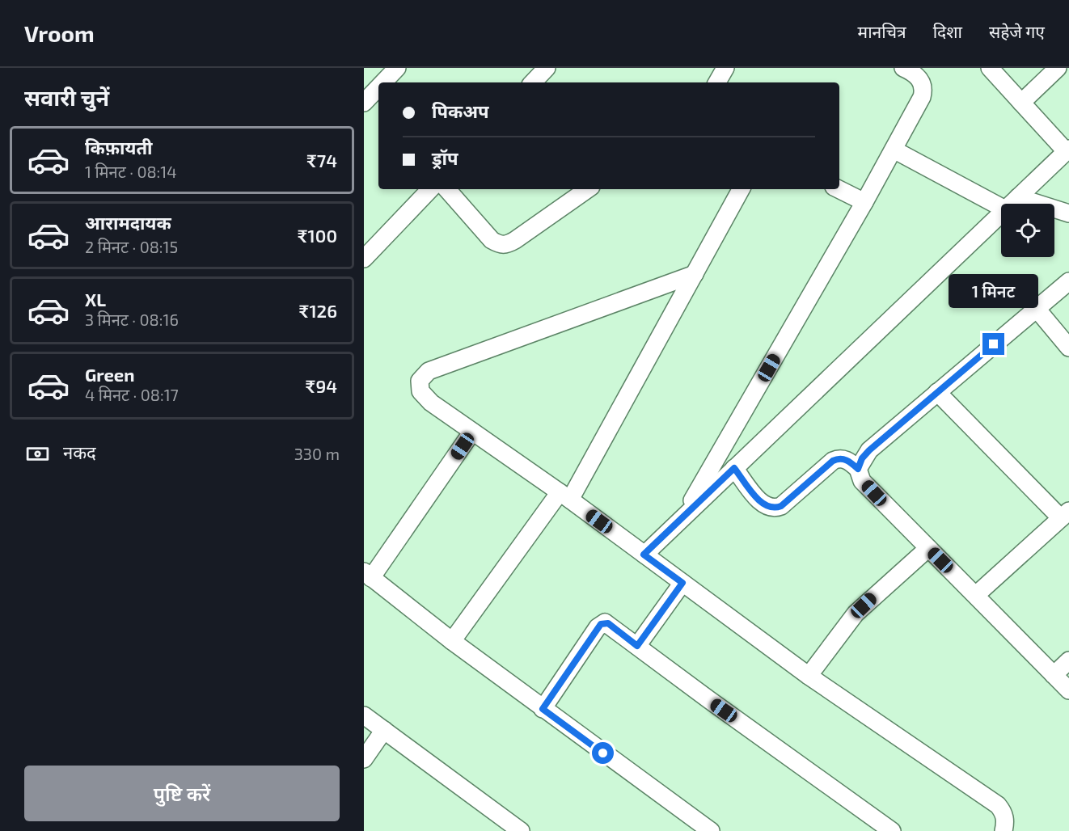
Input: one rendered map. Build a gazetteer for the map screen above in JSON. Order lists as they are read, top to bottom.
{
  "page": {
    "header": "Vroom",
    "nav": ["मानचित्र", "दिशा", "सहेजे गए"],
    "heading": "सवारी चुनें",
    "banner": ["पिकअप", "ड्रॉप"],
    "list": [
      {
        "name": "किफ़ायती",
        "note": "1 मिनट · 08:14",
        "value": "₹74"
      },
      {
        "name": "आरामदायक",
        "note": "2 मिनट · 08:15",
        "value": "₹100"
      },
      {
        "name": "XL",
        "note": "3 मिनट · 08:16",
        "value": "₹126"
      },
      {
        "name": "Green",
        "note": "4 मिनट · 08:17",
        "value": "₹94"
      }
    ],
    "bubble": "1 मिनट",
    "pay": ["नकद", "330 m"],
    "buttons": "पुष्टि करें"
  }
}
